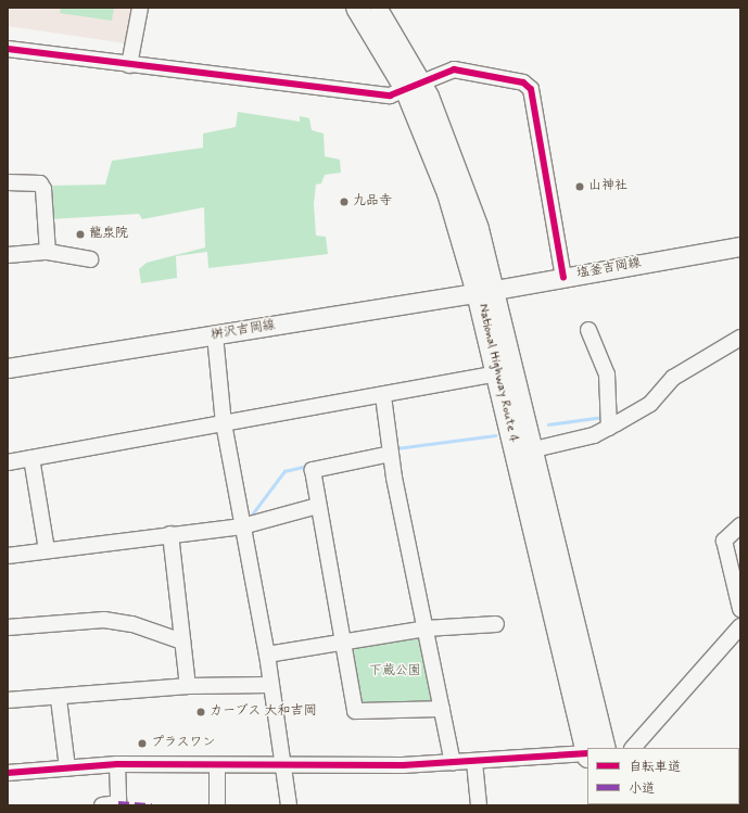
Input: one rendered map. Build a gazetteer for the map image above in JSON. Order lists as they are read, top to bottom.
{
  "streets": {
    "highway": ["National Highway Route 4"],
    "main road": ["塩釜吉岡線", "桝沢吉岡線"]
  },
  "crossings": [
    ["塩釜吉岡線", "桝沢吉岡線"],
    ["塩釜吉岡線", "National Highway Route 4"],
    ["桝沢吉岡線", "National Highway Route 4"]
  ],
  "parks": ["下蔵公園"],
  "places": [
    "山神社",
    "九品寺",
    "龍泉院",
    "カーブス 大和吉岡",
    "プラスワン"
  ],
  "legend": ["自転車道", "小道"]
}
